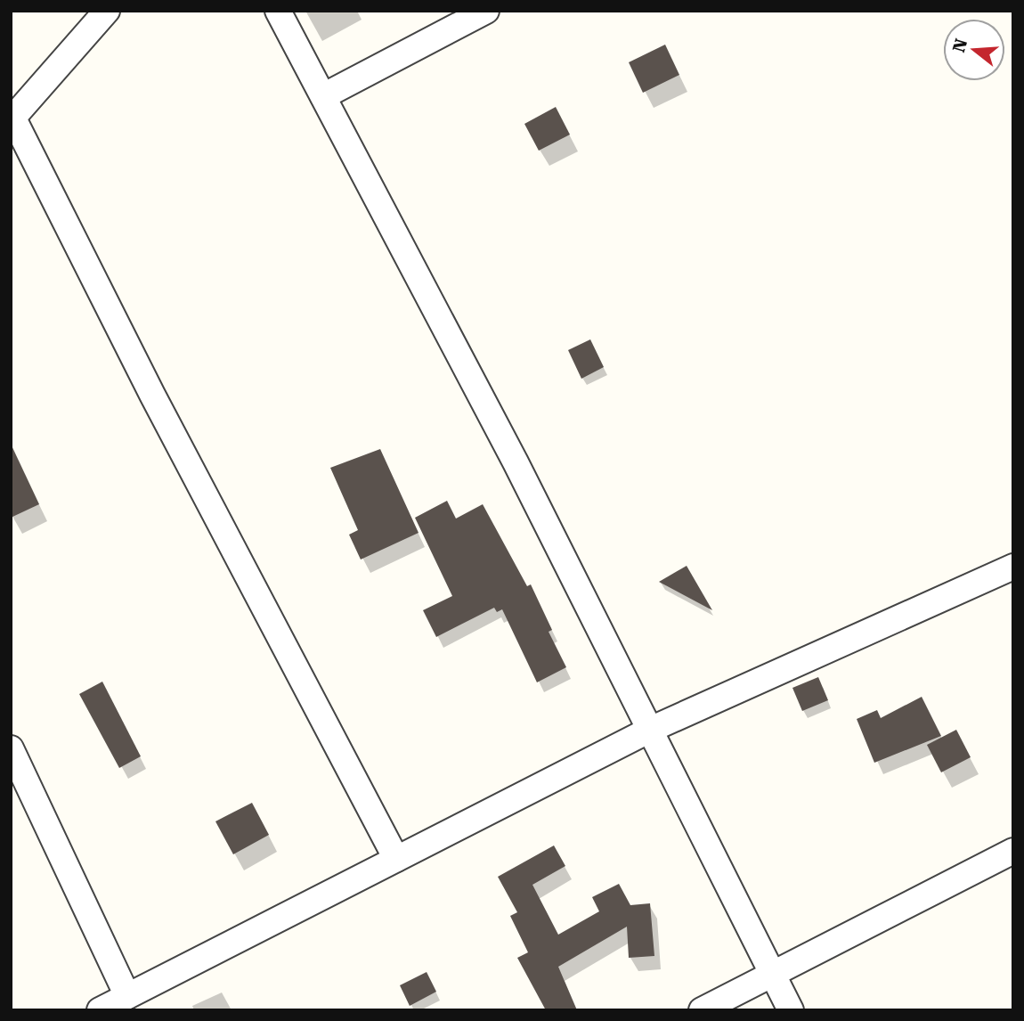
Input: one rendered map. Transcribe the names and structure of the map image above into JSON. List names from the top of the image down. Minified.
{"north":"left"}
